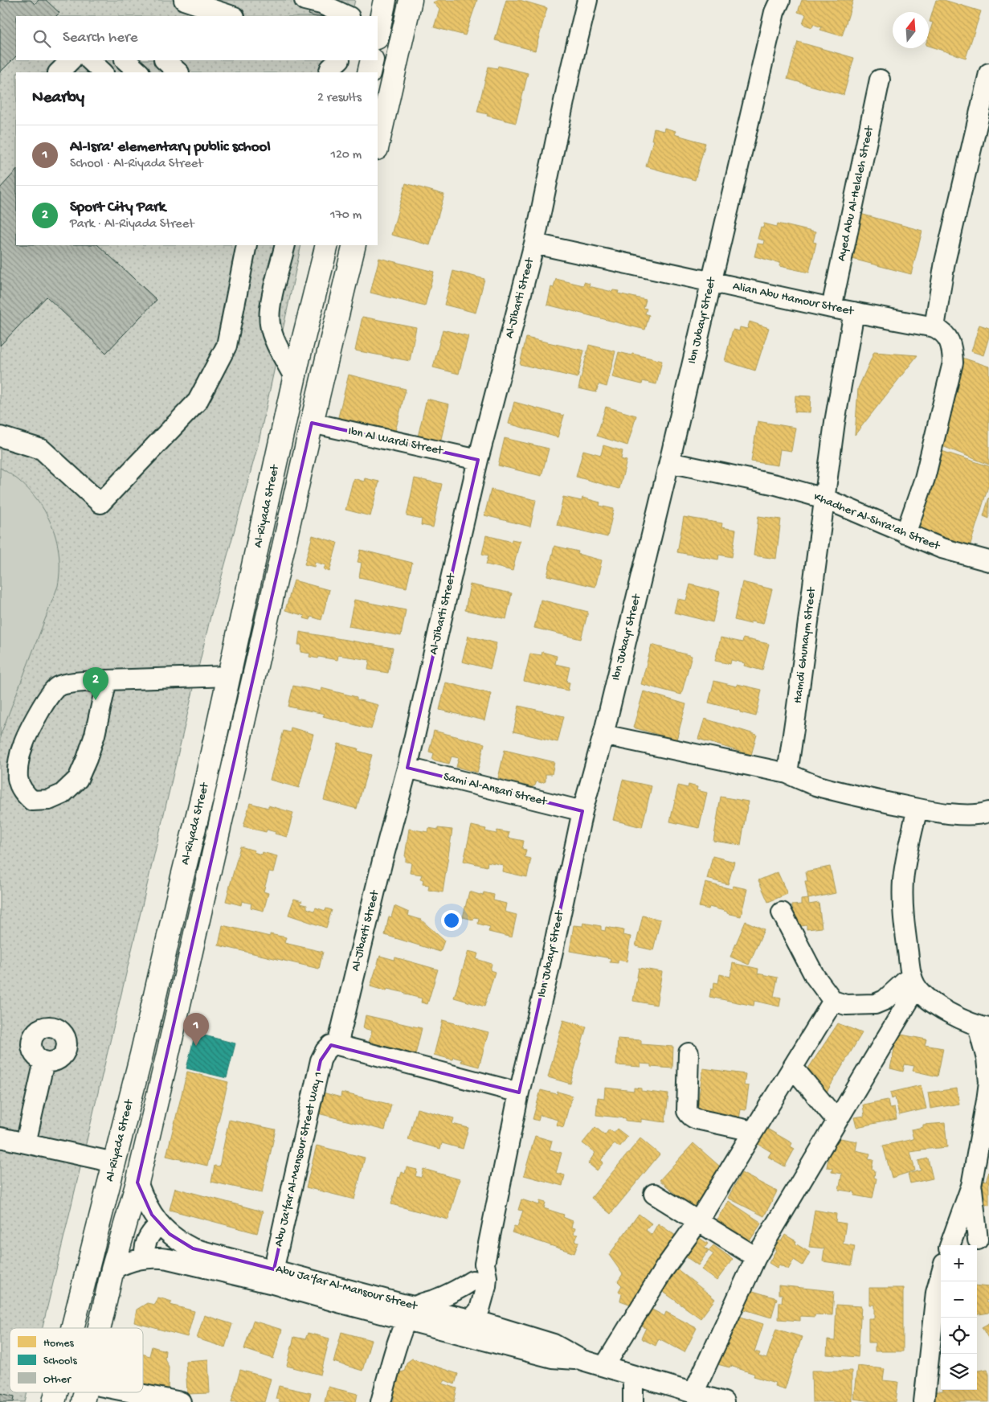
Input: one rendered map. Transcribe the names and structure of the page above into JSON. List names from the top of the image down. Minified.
{"streets":{"main road":["Al-Riyada Street"],"street":["Ayed Abu Al-Helaleh Street","Al-Jibarti Street","Alian Abu Hamour Street","Ibn Jubayr Street","Ibn Al Wardi Street","Khadher Al-Shra'ah Street","Hamdi Ghunaym Street","Sami Al-Ansari Street","Abu Ja'far Al-Mansour Street Way 1","Abu Ja'far Al-Mansour Street"]},"crossings":[["Ayed Abu Al-Helaleh Street","Alian Abu Hamour Street"],["Al-Jibarti Street","Alian Abu Hamour Street"],["Al-Jibarti Street","Ibn Al Wardi Street"],["Al-Jibarti Street","Sami Al-Ansari Street"],["Al-Jibarti Street","Abu Ja'far Al-Mansour Street Way 1"],["Alian Abu Hamour Street","Ibn Jubayr Street"],["Alian Abu Hamour Street","Hamdi Ghunaym Street"],["Ibn Jubayr Street","Khadher Al-Shra'ah Street"],["Ibn Jubayr Street","Sami Al-Ansari Street"],["Ibn Jubayr Street","Abu Ja'far Al-Mansour Street"],["Ibn Al Wardi Street","Al-Riyada Street"],["Al-Riyada Street","Abu Ja'far Al-Mansour Street"],["Khadher Al-Shra'ah Street","Hamdi Ghunaym Street"],["Abu Ja'far Al-Mansour Street Way 1","Abu Ja'far Al-Mansour Street"]],"legend":["Homes","Schools","Other"],"north":"top","page":{"search":"Search here","heading":["Nearby","2 results"],"list":[{"mark":"1","name":"Al-Isra' elementary public school","note":"School · Al-Riyada Street","value":"120 m"},{"mark":"2","name":"Sport City Park","note":"Park · Al-Riyada Street","value":"170 m"}],"pins":["2","1"],"map_buttons":["+","−"]}}
